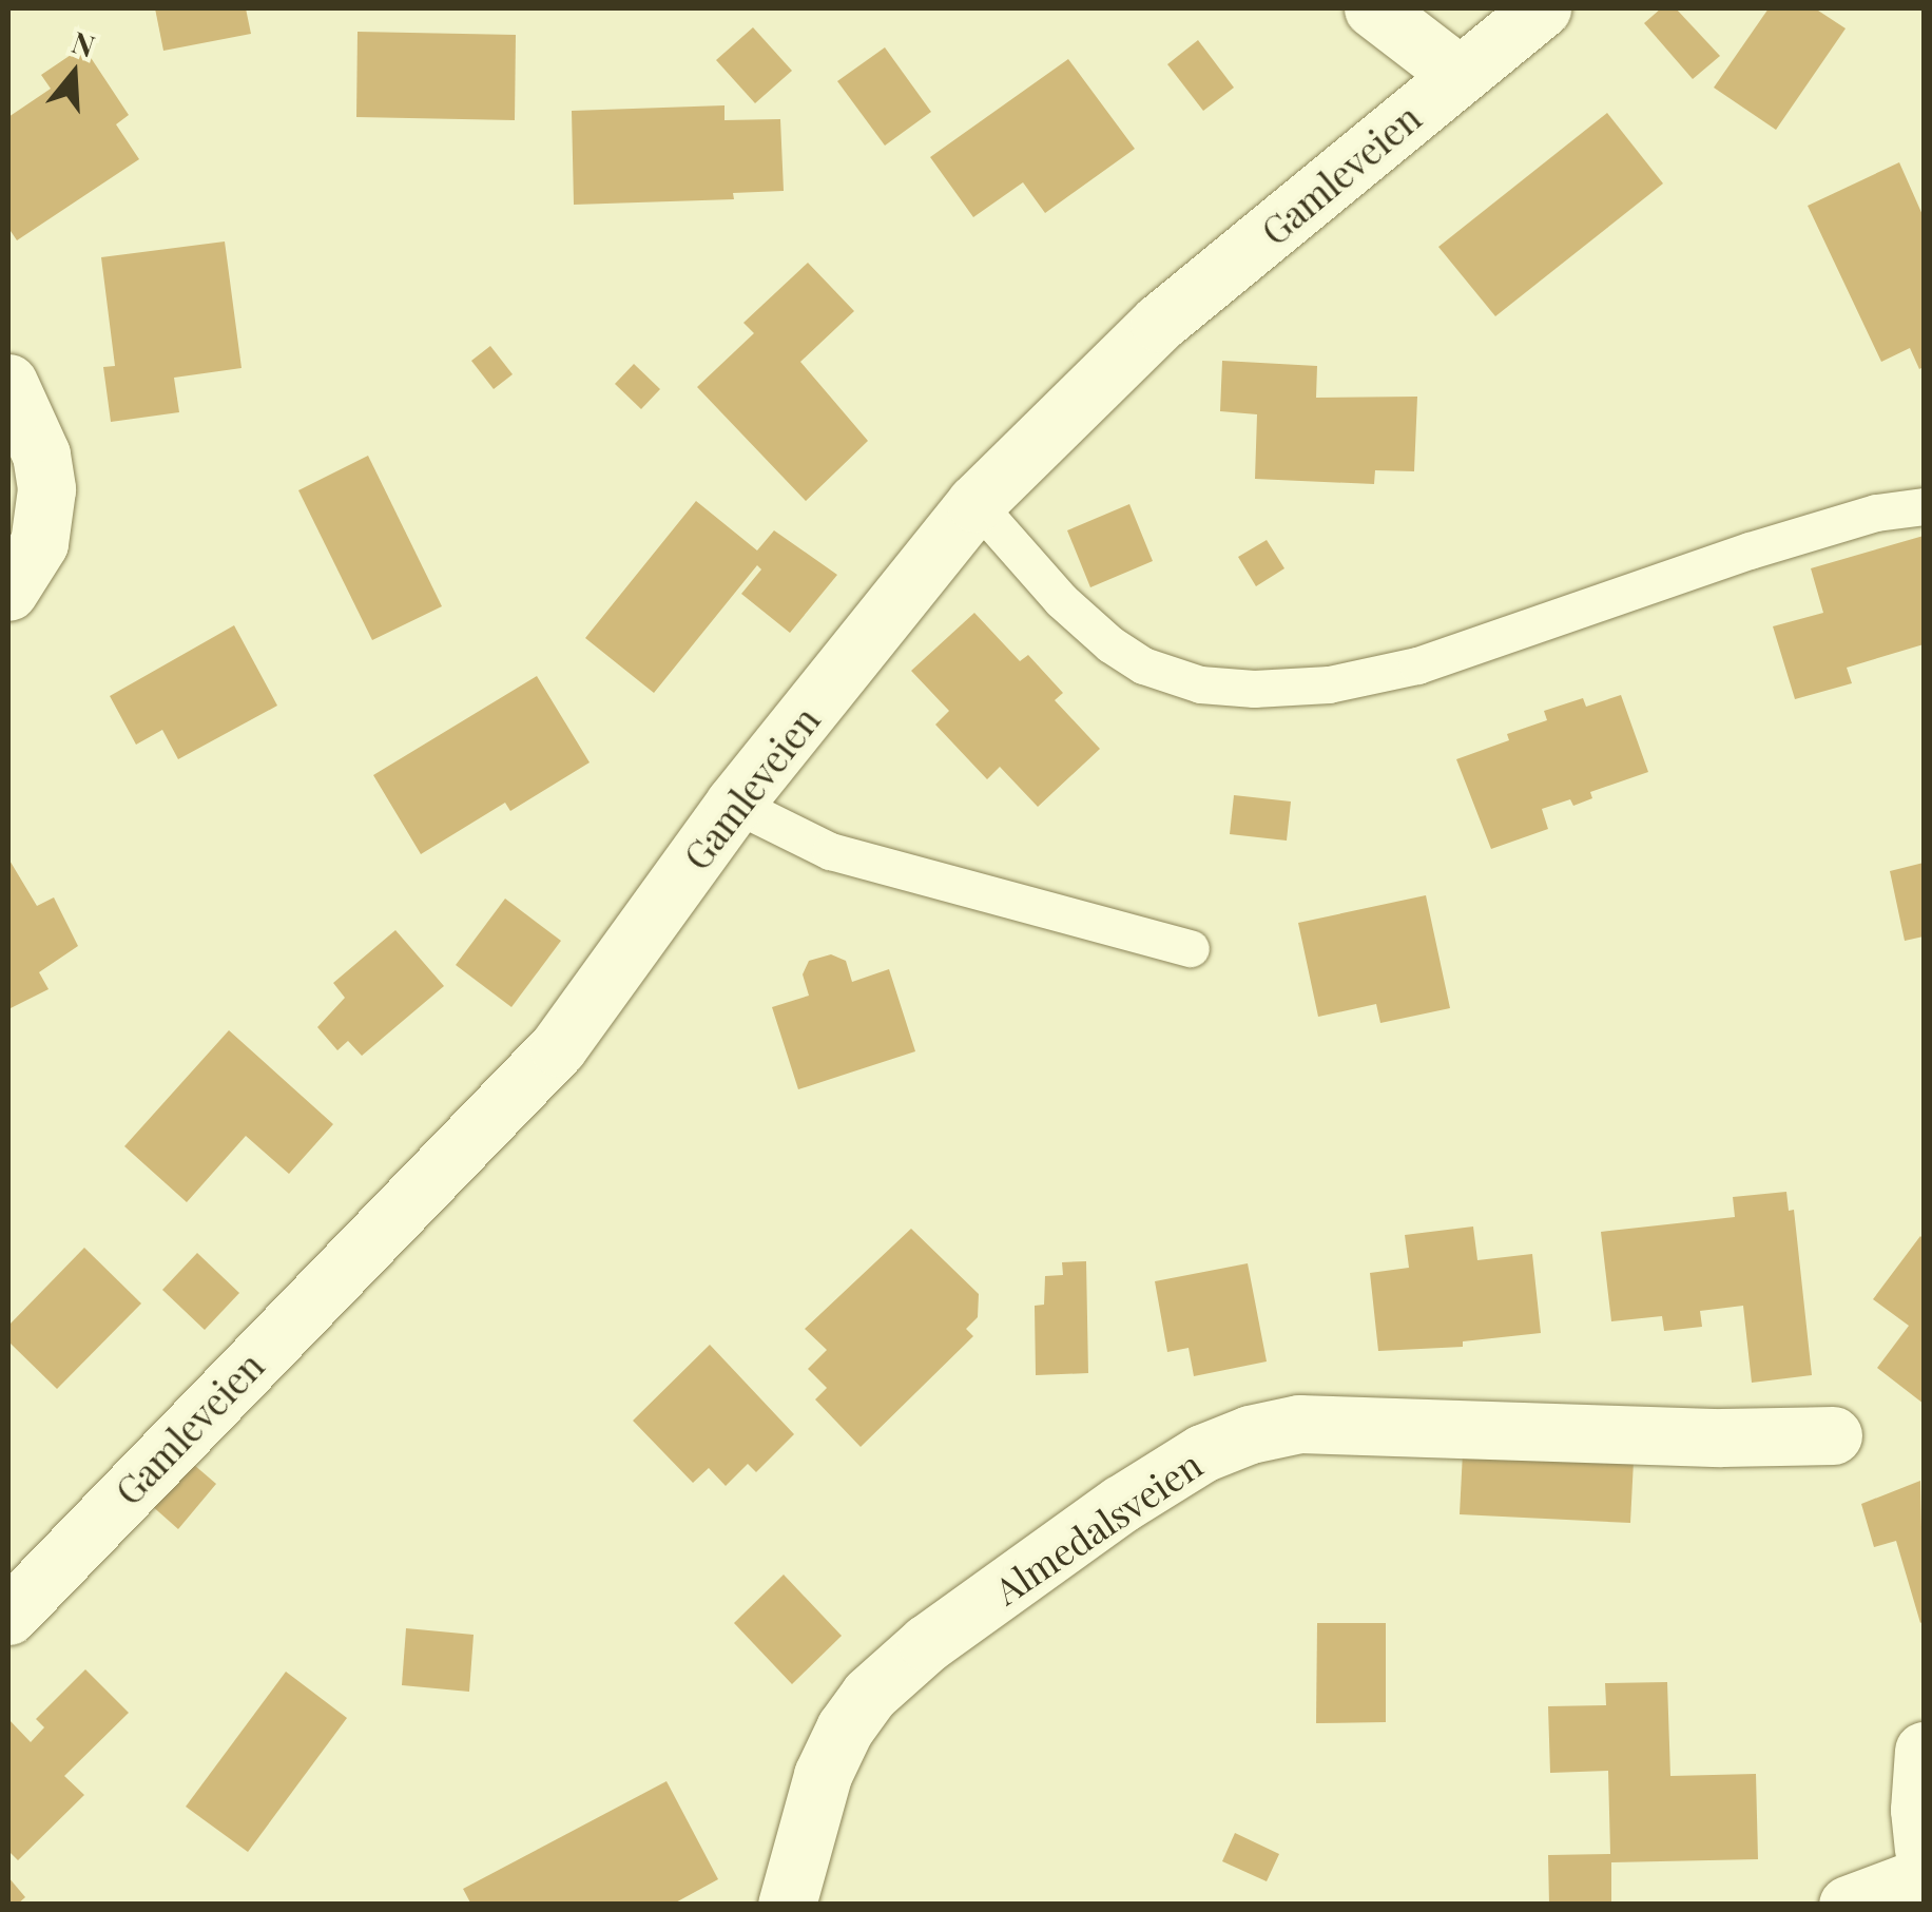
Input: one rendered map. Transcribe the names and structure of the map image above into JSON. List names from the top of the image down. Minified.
{"streets":{"street":["Gamleveien","Almedalsveien"]},"north":"top"}
